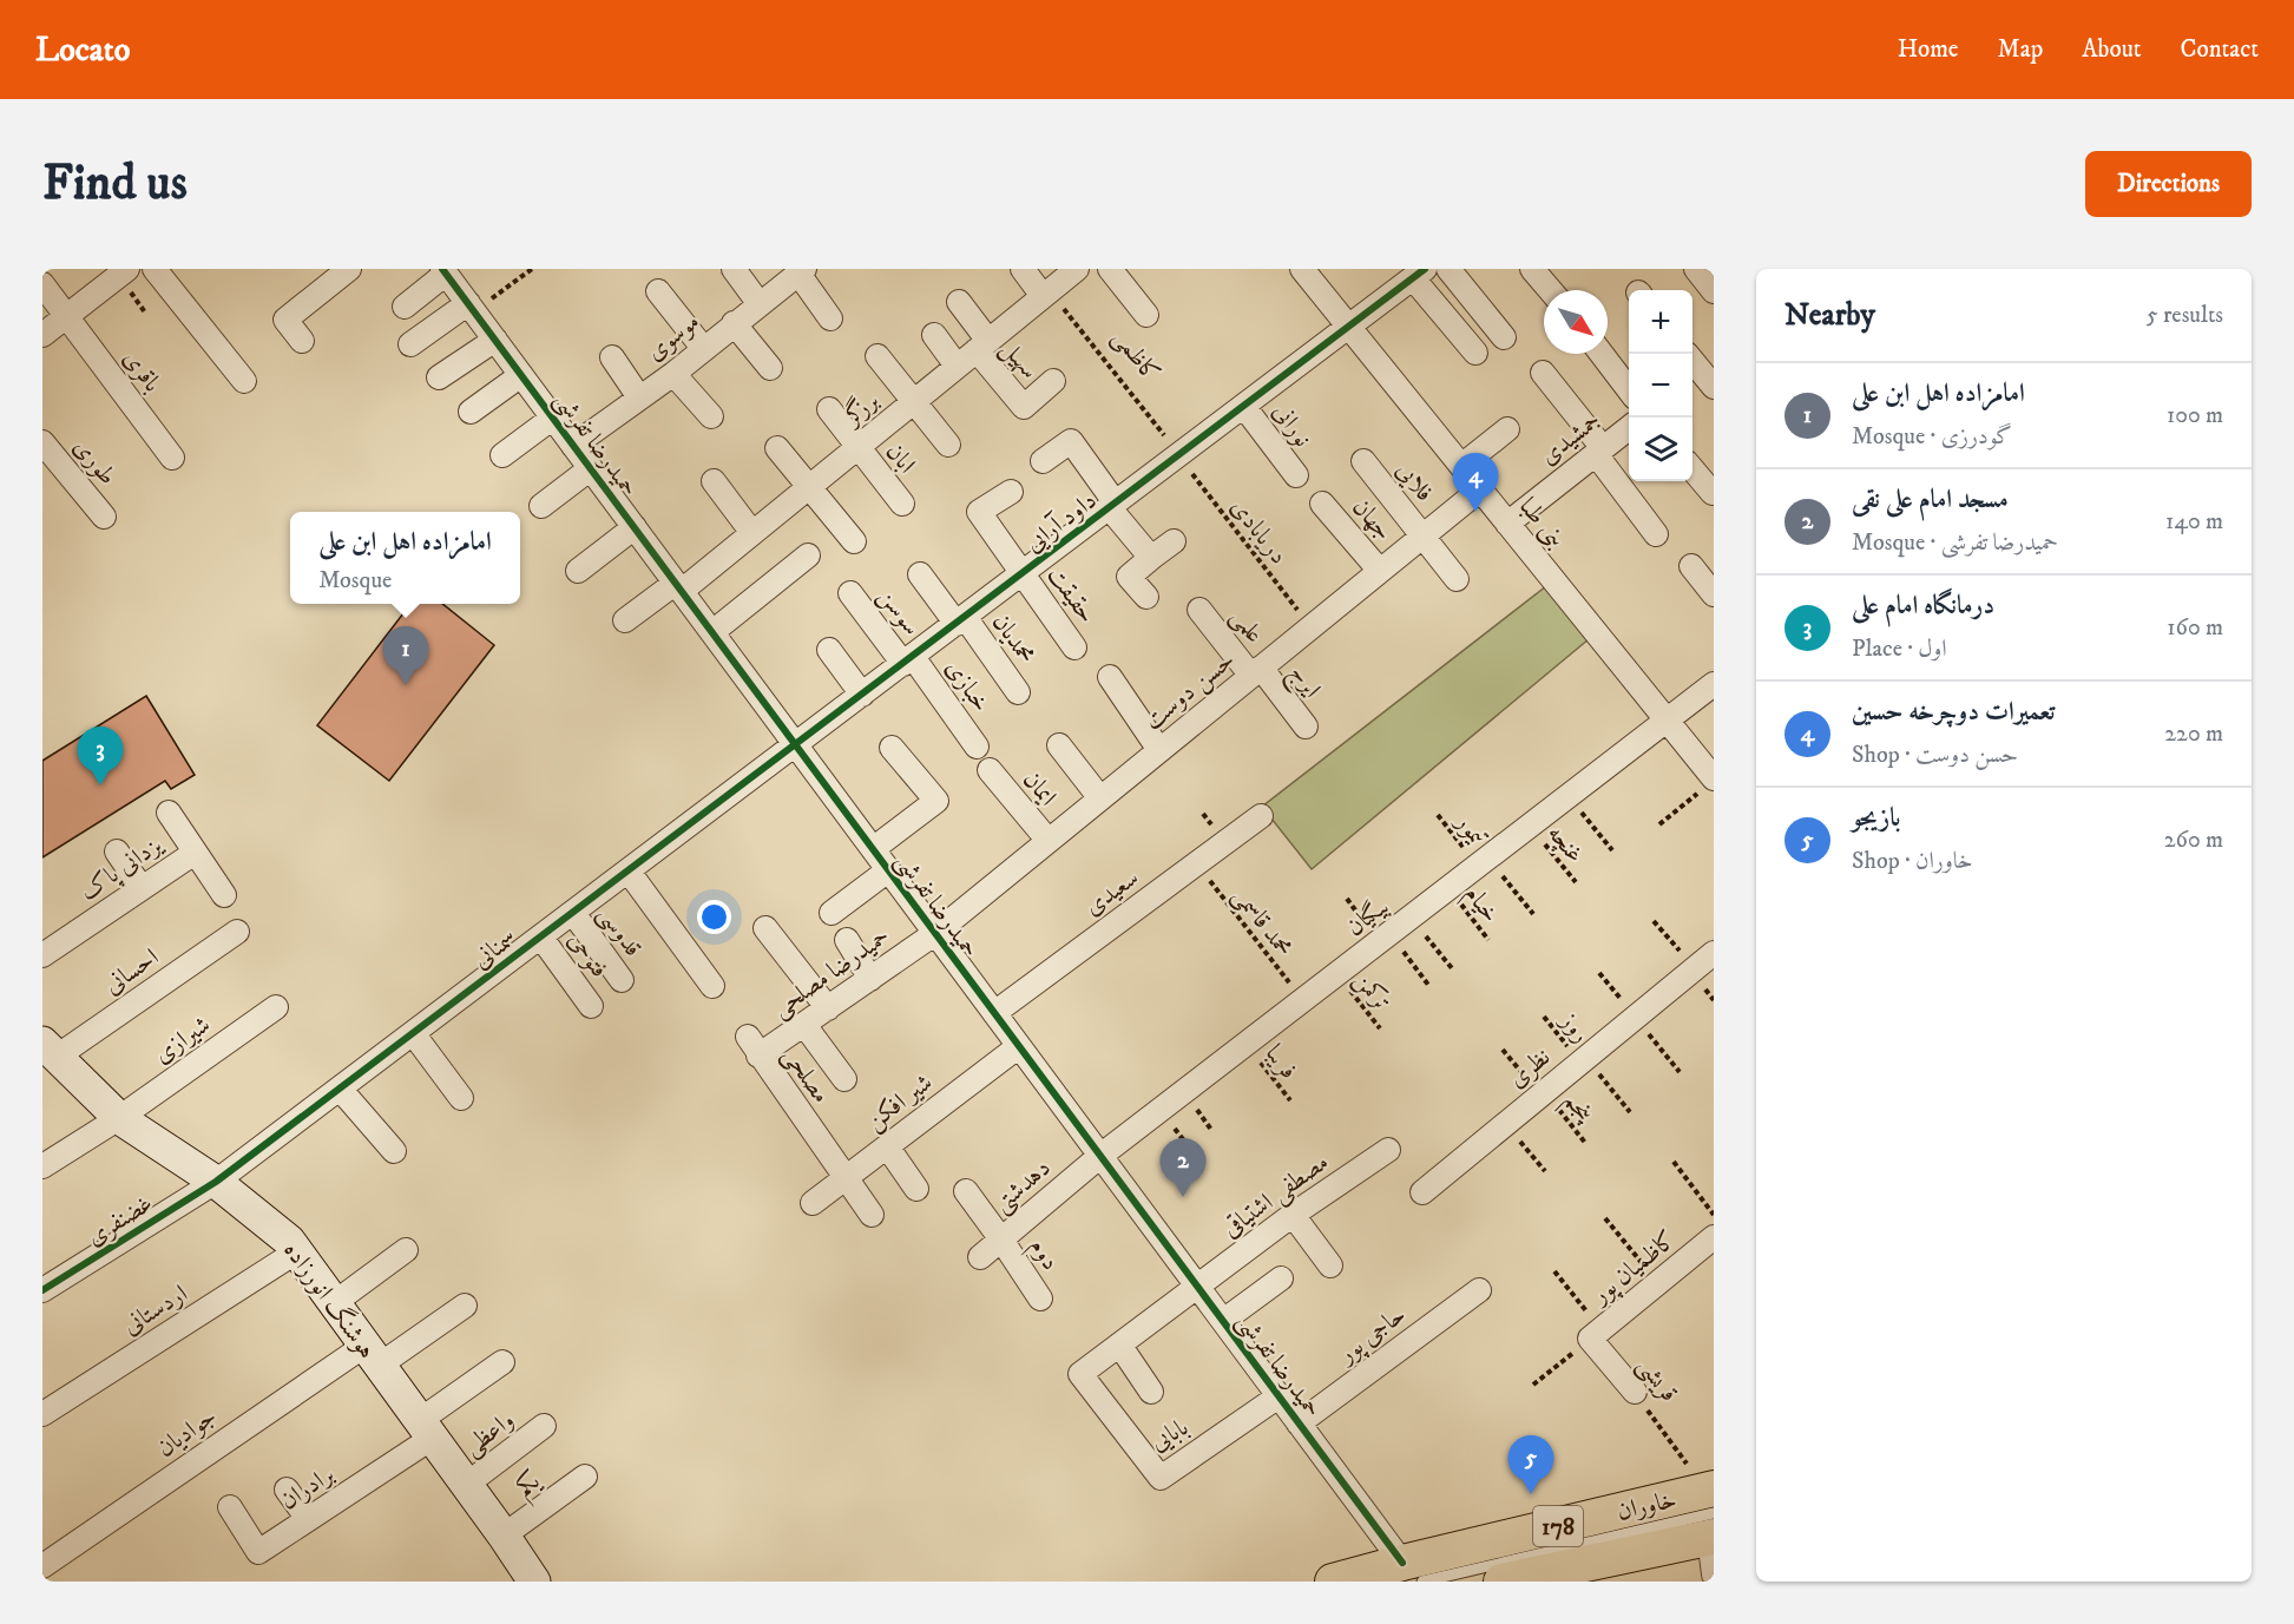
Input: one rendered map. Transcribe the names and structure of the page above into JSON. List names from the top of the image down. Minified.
{"streets":{"main road":["هوشنگ انورزاده","خاوران","178"],"street":["موسوی","سهیل","باقری","برزگر","نورانی","جمشیدی","حمیدرضا تفرشی","ابان","طوری","فلایی","جهان","داود آرایی","بنی طبا","حقیقت","سوسن","علمی","محمدیان","ایرج","خبازی","حسن دوست","ایمان","یزدانی پاک","سعیدی","بیگیان","قدوسی","سمنانی","فتوحی","احسانی","حمیدرضا مصلحی","شیرازی","نظری","مصلحی","شیر افکن","دهدشتی","مصطفی اشتیاقی","غضنفری","دوم","کاظمیان پور","اردستانی","حاجی پور","قریشی","جوادیان","واعظی","بابایی","یکم","برادران"],"path":["کاظمی","دریابادی","تیمور","غنچه","خیام","محمد قاسمی","ترکمن","روز","فریبا","پنجم"]},"crossings":[["موسوی","حمیدرضا تفرشی"],["کاظمی","برزگر"],["کاظمی","داود آرایی"],["کاظمی","دریابادی"],["سهیل","برزگر"],["برزگر","حمیدرضا تفرشی"],["برزگر","ابان"],["نورانی","داود آرایی"],["جمشیدی","بنی طبا"],["حمیدرضا تفرشی","داود آرایی"],["حمیدرضا تفرشی","حسن دوست"],["حمیدرضا تفرشی","سعیدی"],["حمیدرضا تفرشی","بیگیان"],["حمیدرضا تفرشی","سمنانی"],["حمیدرضا تفرشی","حمیدرضا مصلحی"],["حمیدرضا تفرشی","شیر افکن"],["حمیدرضا تفرشی","دهدشتی"],["حمیدرضا تفرشی","مصطفی اشتیاقی"],["حمیدرضا تفرشی","حاجی پور"],["حمیدرضا تفرشی","بابایی"],["حمیدرضا تفرشی","خاوران"],["فلایی","حسن دوست"],["جهان","حسن دوست"],["داود آرایی","بنی طبا"],["داود آرایی","دریابادی"],["داود آرایی","حقیقت"],["داود آرایی","سوسن"],["داود آرایی","محمدیان"],["داود آرایی","خبازی"],["داود آرایی","سمنانی"],["بنی طبا","حسن دوست"],["بنی طبا","بیگیان"],["دریابادی","حسن دوست"],["سوسن","خبازی"],["علمی","ایرج"],["علمی","حسن دوست"],["ایرج","حسن دوست"],["حسن دوست","ایمان"],["حسن دوست","حمیدرضا مصلحی"],["تیمور","بیگیان"],["غنچه","بیگیان"],["سعیدی","محمد قاسمی"],["خیام","بیگیان"],["بیگیان","محمد قاسمی"],["بیگیان","ترکمن"],["بیگیان","فریبا"],["بیگیان","دهدشتی"],["قدوسی","سمنانی"],["سمنانی","فتوحی"],["سمنانی","غضنفری"],["سمنانی","هوشنگ انورزاده"],["احسانی","هوشنگ انورزاده"],["حمیدرضا مصلحی","مصلحی"],["روز","نظری"],["شیرازی","هوشنگ انورزاده"],["نظری","پنجم"],["مصلحی","شیر افکن"],["دهدشتی","دوم"],["مصطفی اشتیاقی","بابایی"],["غضنفری","هوشنگ انورزاده"],["کاظمیان پور","قریشی"],["هوشنگ انورزاده","اردستانی"],["هوشنگ انورزاده","جوادیان"],["هوشنگ انورزاده","واعظی"],["هوشنگ انورزاده","یکم"],["هوشنگ انورزاده","برادران"],["قریشی","خاوران"]],"north":"bottom right","page":{"header":"Locato","nav":["Home","Map","About","Contact"],"buttons":"Directions","title":"Find us","heading":["Nearby","5 results"],"map_buttons":["+","−"],"list":[{"mark":"1","name":"امامزاده اهل ابن علی","note":"Mosque · گودرزی","value":"100 m"},{"mark":"2","name":"مسجد امام علی نقی","note":"Mosque · حمیدرضا تفرشی","value":"140 m"},{"mark":"3","name":"درمانگاه امام علی","note":"Place · اول","value":"160 m"},{"mark":"4","name":"تعمیرات دوچرخه حسین","note":"Shop · حسن دوست","value":"220 m"},{"mark":"5","name":"بازیجو","note":"Shop · خاوران","value":"260 m"}],"pins":["4","1","3","2","5"],"popup":["امامزاده اهل ابن علی","Mosque"]}}
